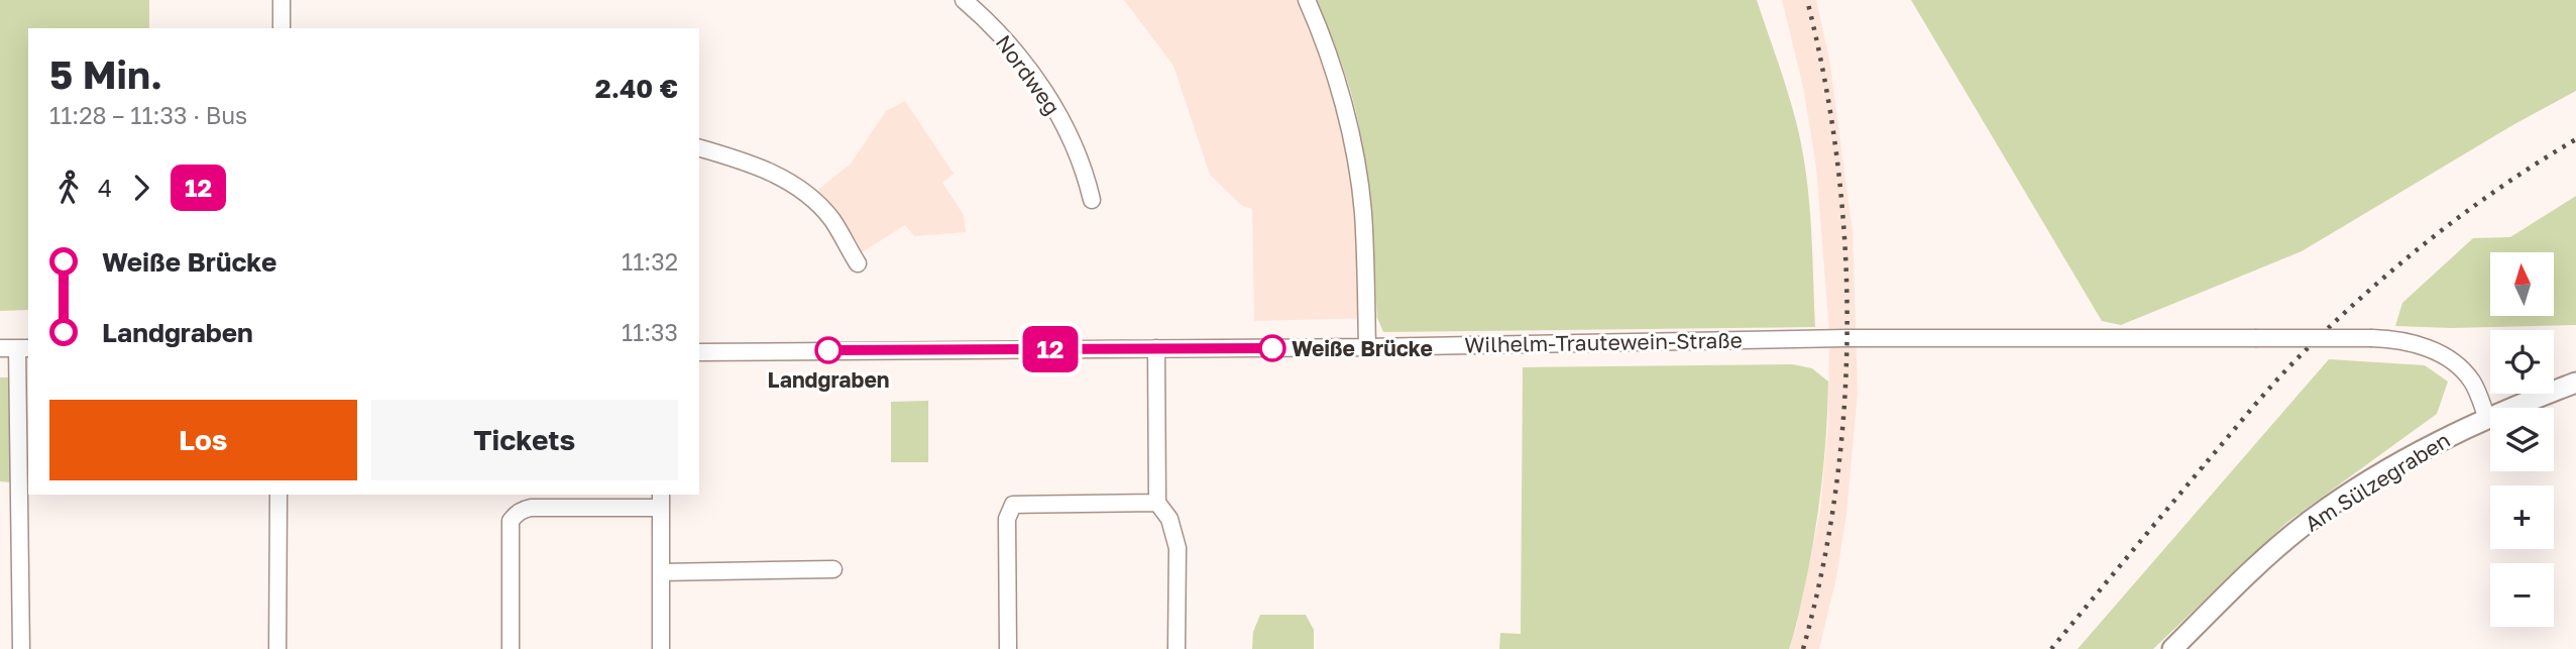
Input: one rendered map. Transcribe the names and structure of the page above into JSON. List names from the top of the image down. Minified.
{"streets":{"street":["Nordweg","Wilhelm-Trautewein-Straße","Am Sülzegraben"]},"crossings":[["Wilhelm-Trautewein-Straße","Am Sülzegraben"]],"places":["Weiße Brücke","Landgraben"],"lines":["bus line 12"],"north":"top","page":{"on_map":"12","heading":["5 Min.","11:28 – 11:33 · Bus","2.40 €"],"legs":["4","12"],"list":[{"name":"Weiße Brücke","value":"11:32"},{"name":"Landgraben","value":"11:33"}],"map_buttons":["+","−"],"buttons":["Los","Tickets"]}}
